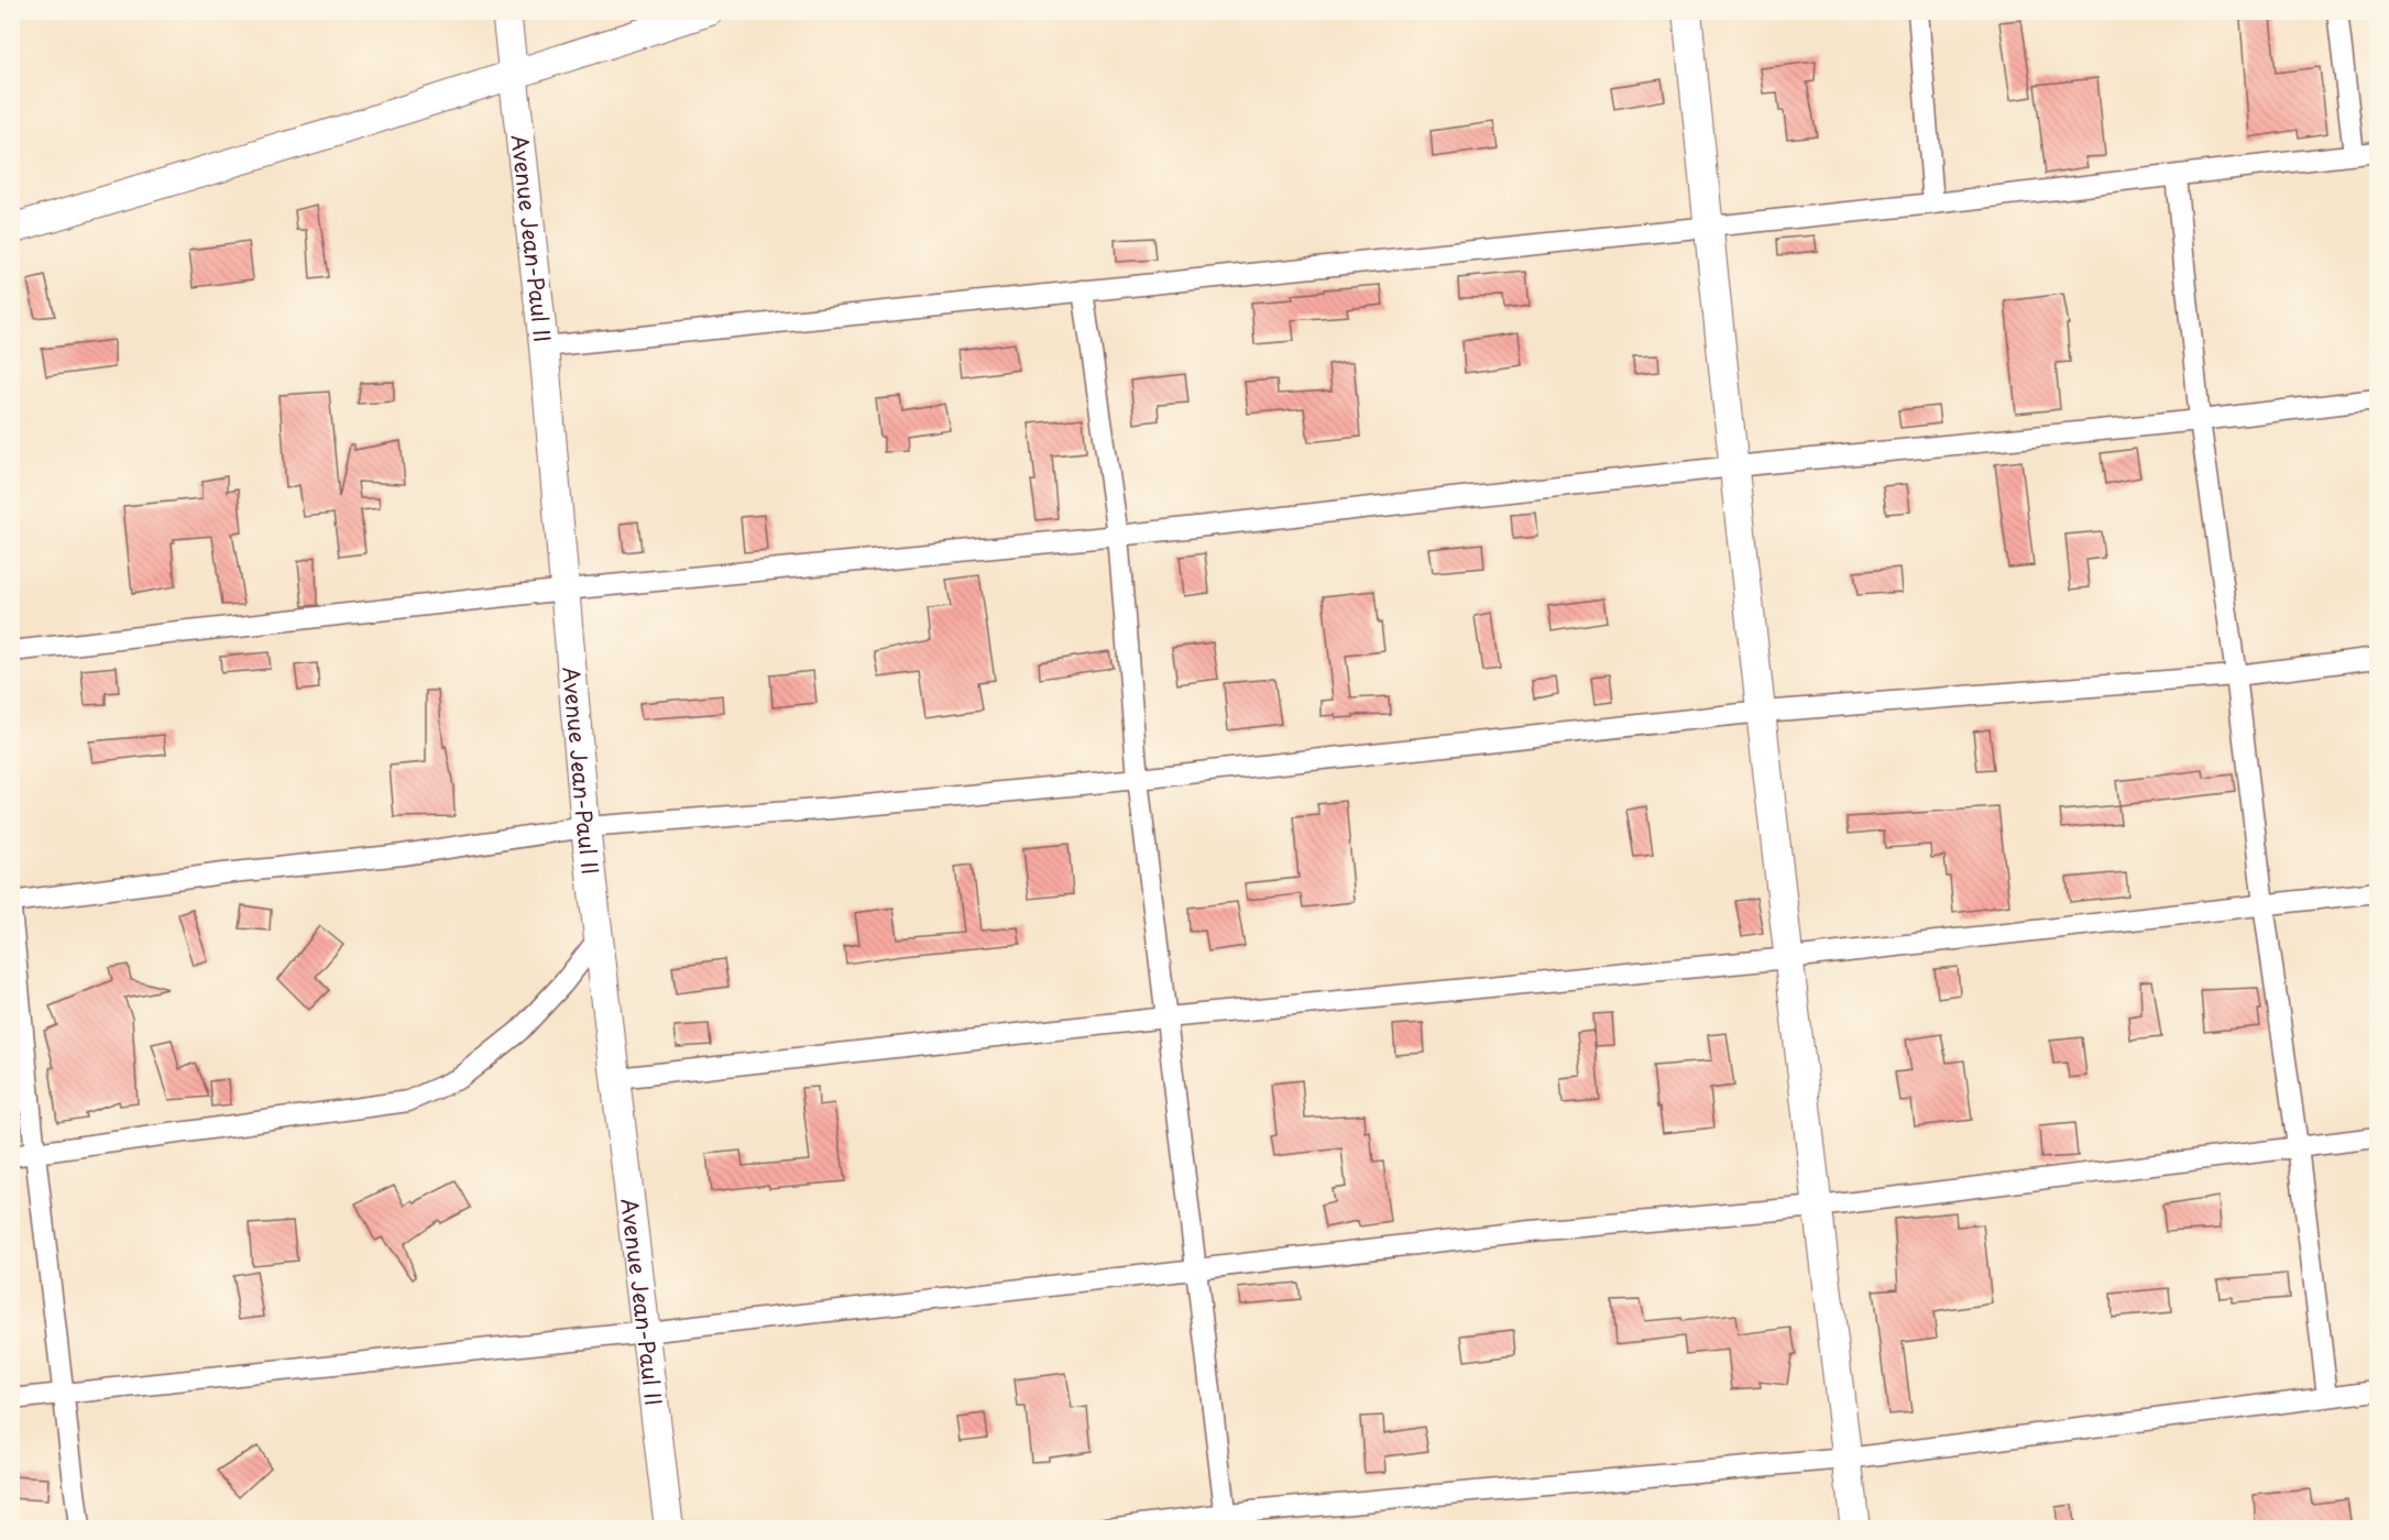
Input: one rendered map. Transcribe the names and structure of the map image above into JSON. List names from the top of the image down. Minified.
{"streets":{"street":["Avenue Jean-Paul II"]}}
